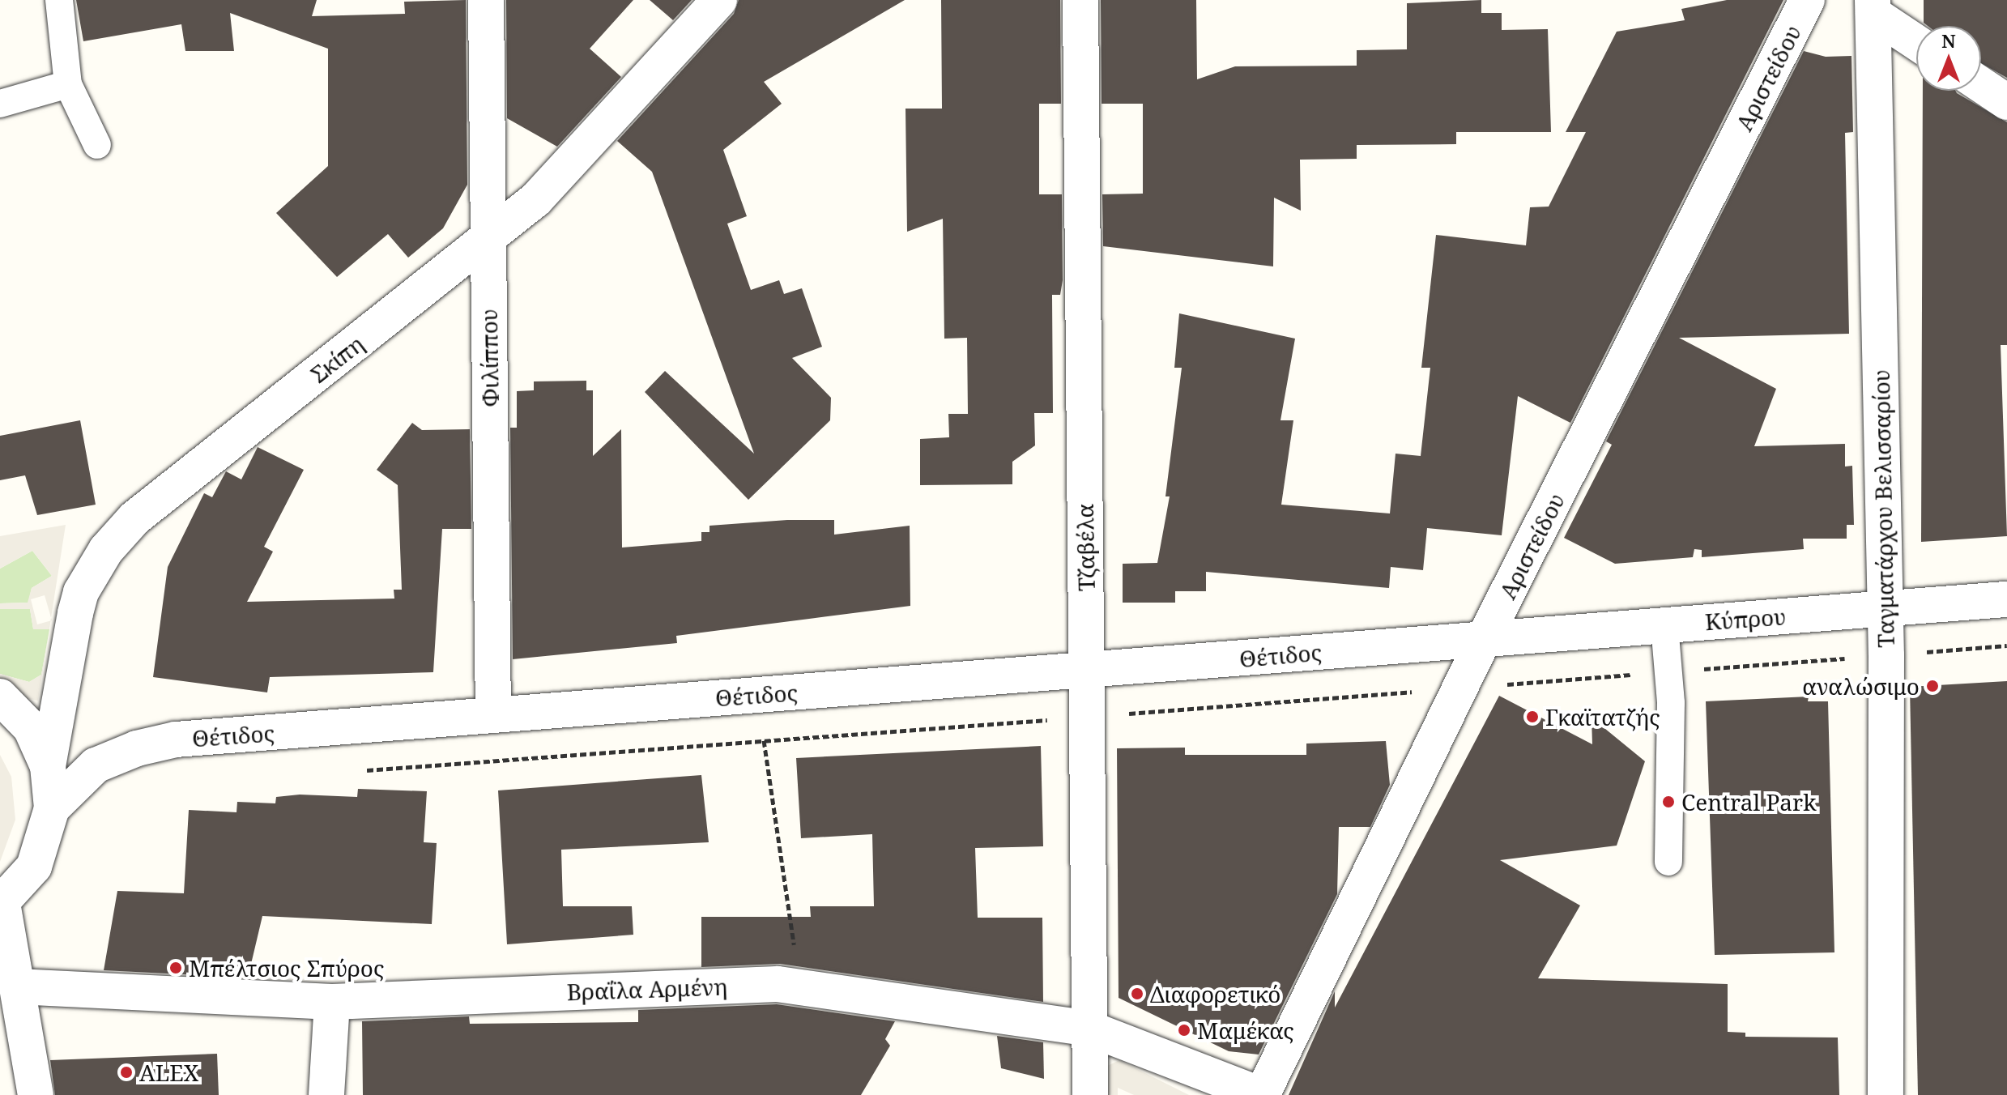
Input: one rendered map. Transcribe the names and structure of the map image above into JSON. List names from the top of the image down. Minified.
{"streets":{"street":["Αριστείδου","Φιλίππου","Σκίπη","Ταγματάρχου Βελισσαρίου","Τζαβέλα","Κύπρου","Θέτιδος","Βραΐλα Αρμένη"]},"crossings":[["Αριστείδου","Κύπρου"],["Αριστείδου","Θέτιδος"],["Αριστείδου","Βραΐλα Αρμένη"],["Φιλίππου","Σκίπη"],["Φιλίππου","Θέτιδος"],["Ταγματάρχου Βελισσαρίου","Κύπρου"],["Τζαβέλα","Θέτιδος"],["Τζαβέλα","Βραΐλα Αρμένη"],["Κύπρου","Θέτιδος"]],"places":["αναλώσιμο","Γκαϊτατζής","Central Park","Μπέλτσιος Σπύρος","Διαφορετικό","Μαμέκας","ALEX"],"north":"top"}
